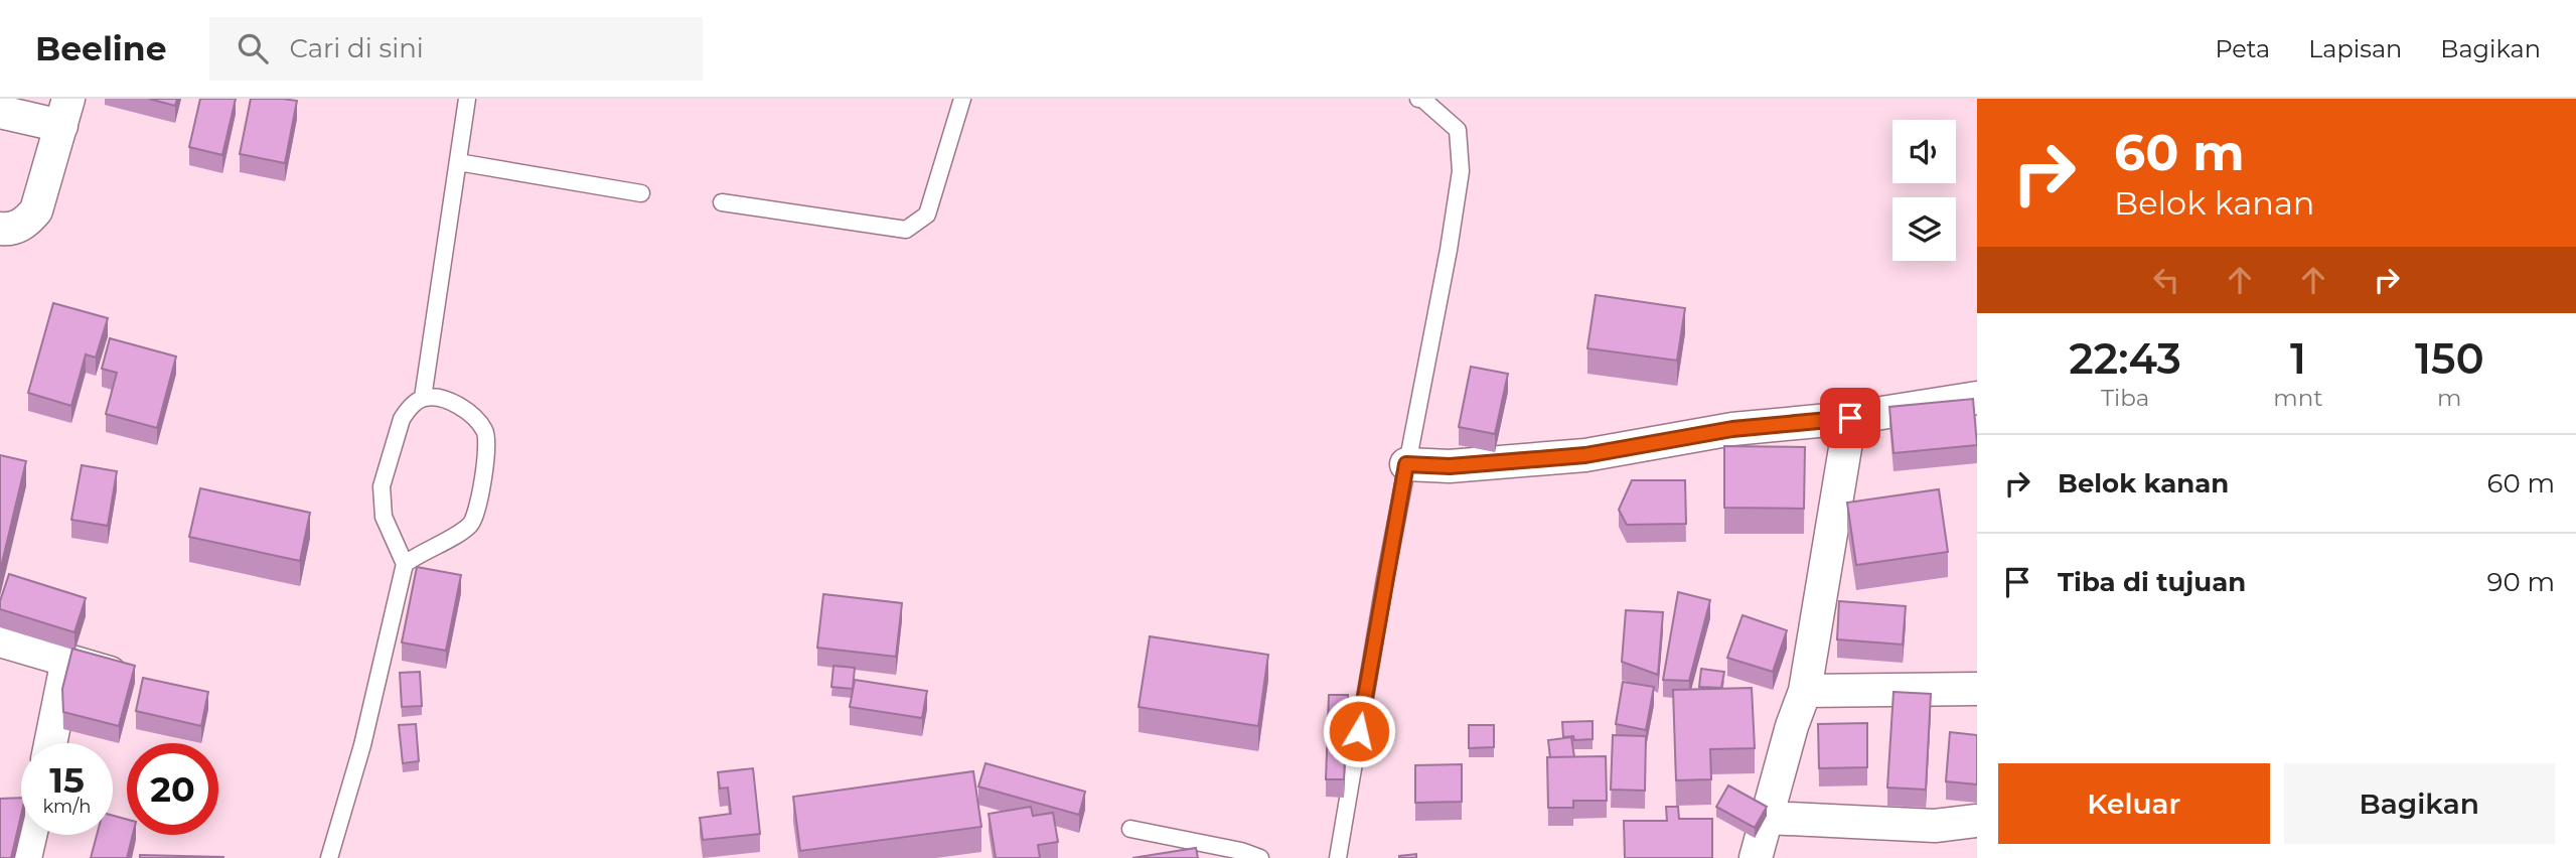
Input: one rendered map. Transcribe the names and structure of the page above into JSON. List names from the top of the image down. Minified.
{"page":{"header":"Beeline","search":"Cari di sini","nav":["Peta","Lapisan","Bagikan"],"turn":["60 m","Belok kanan"],"eta":["22:43","Tiba","1","mnt","150","m"],"list":[{"name":"Belok kanan","value":"60 m"},{"name":"Tiba di tujuan","value":"90 m"}],"speed":"15 km/h","limit":"20","buttons":["Keluar","Bagikan"]}}
